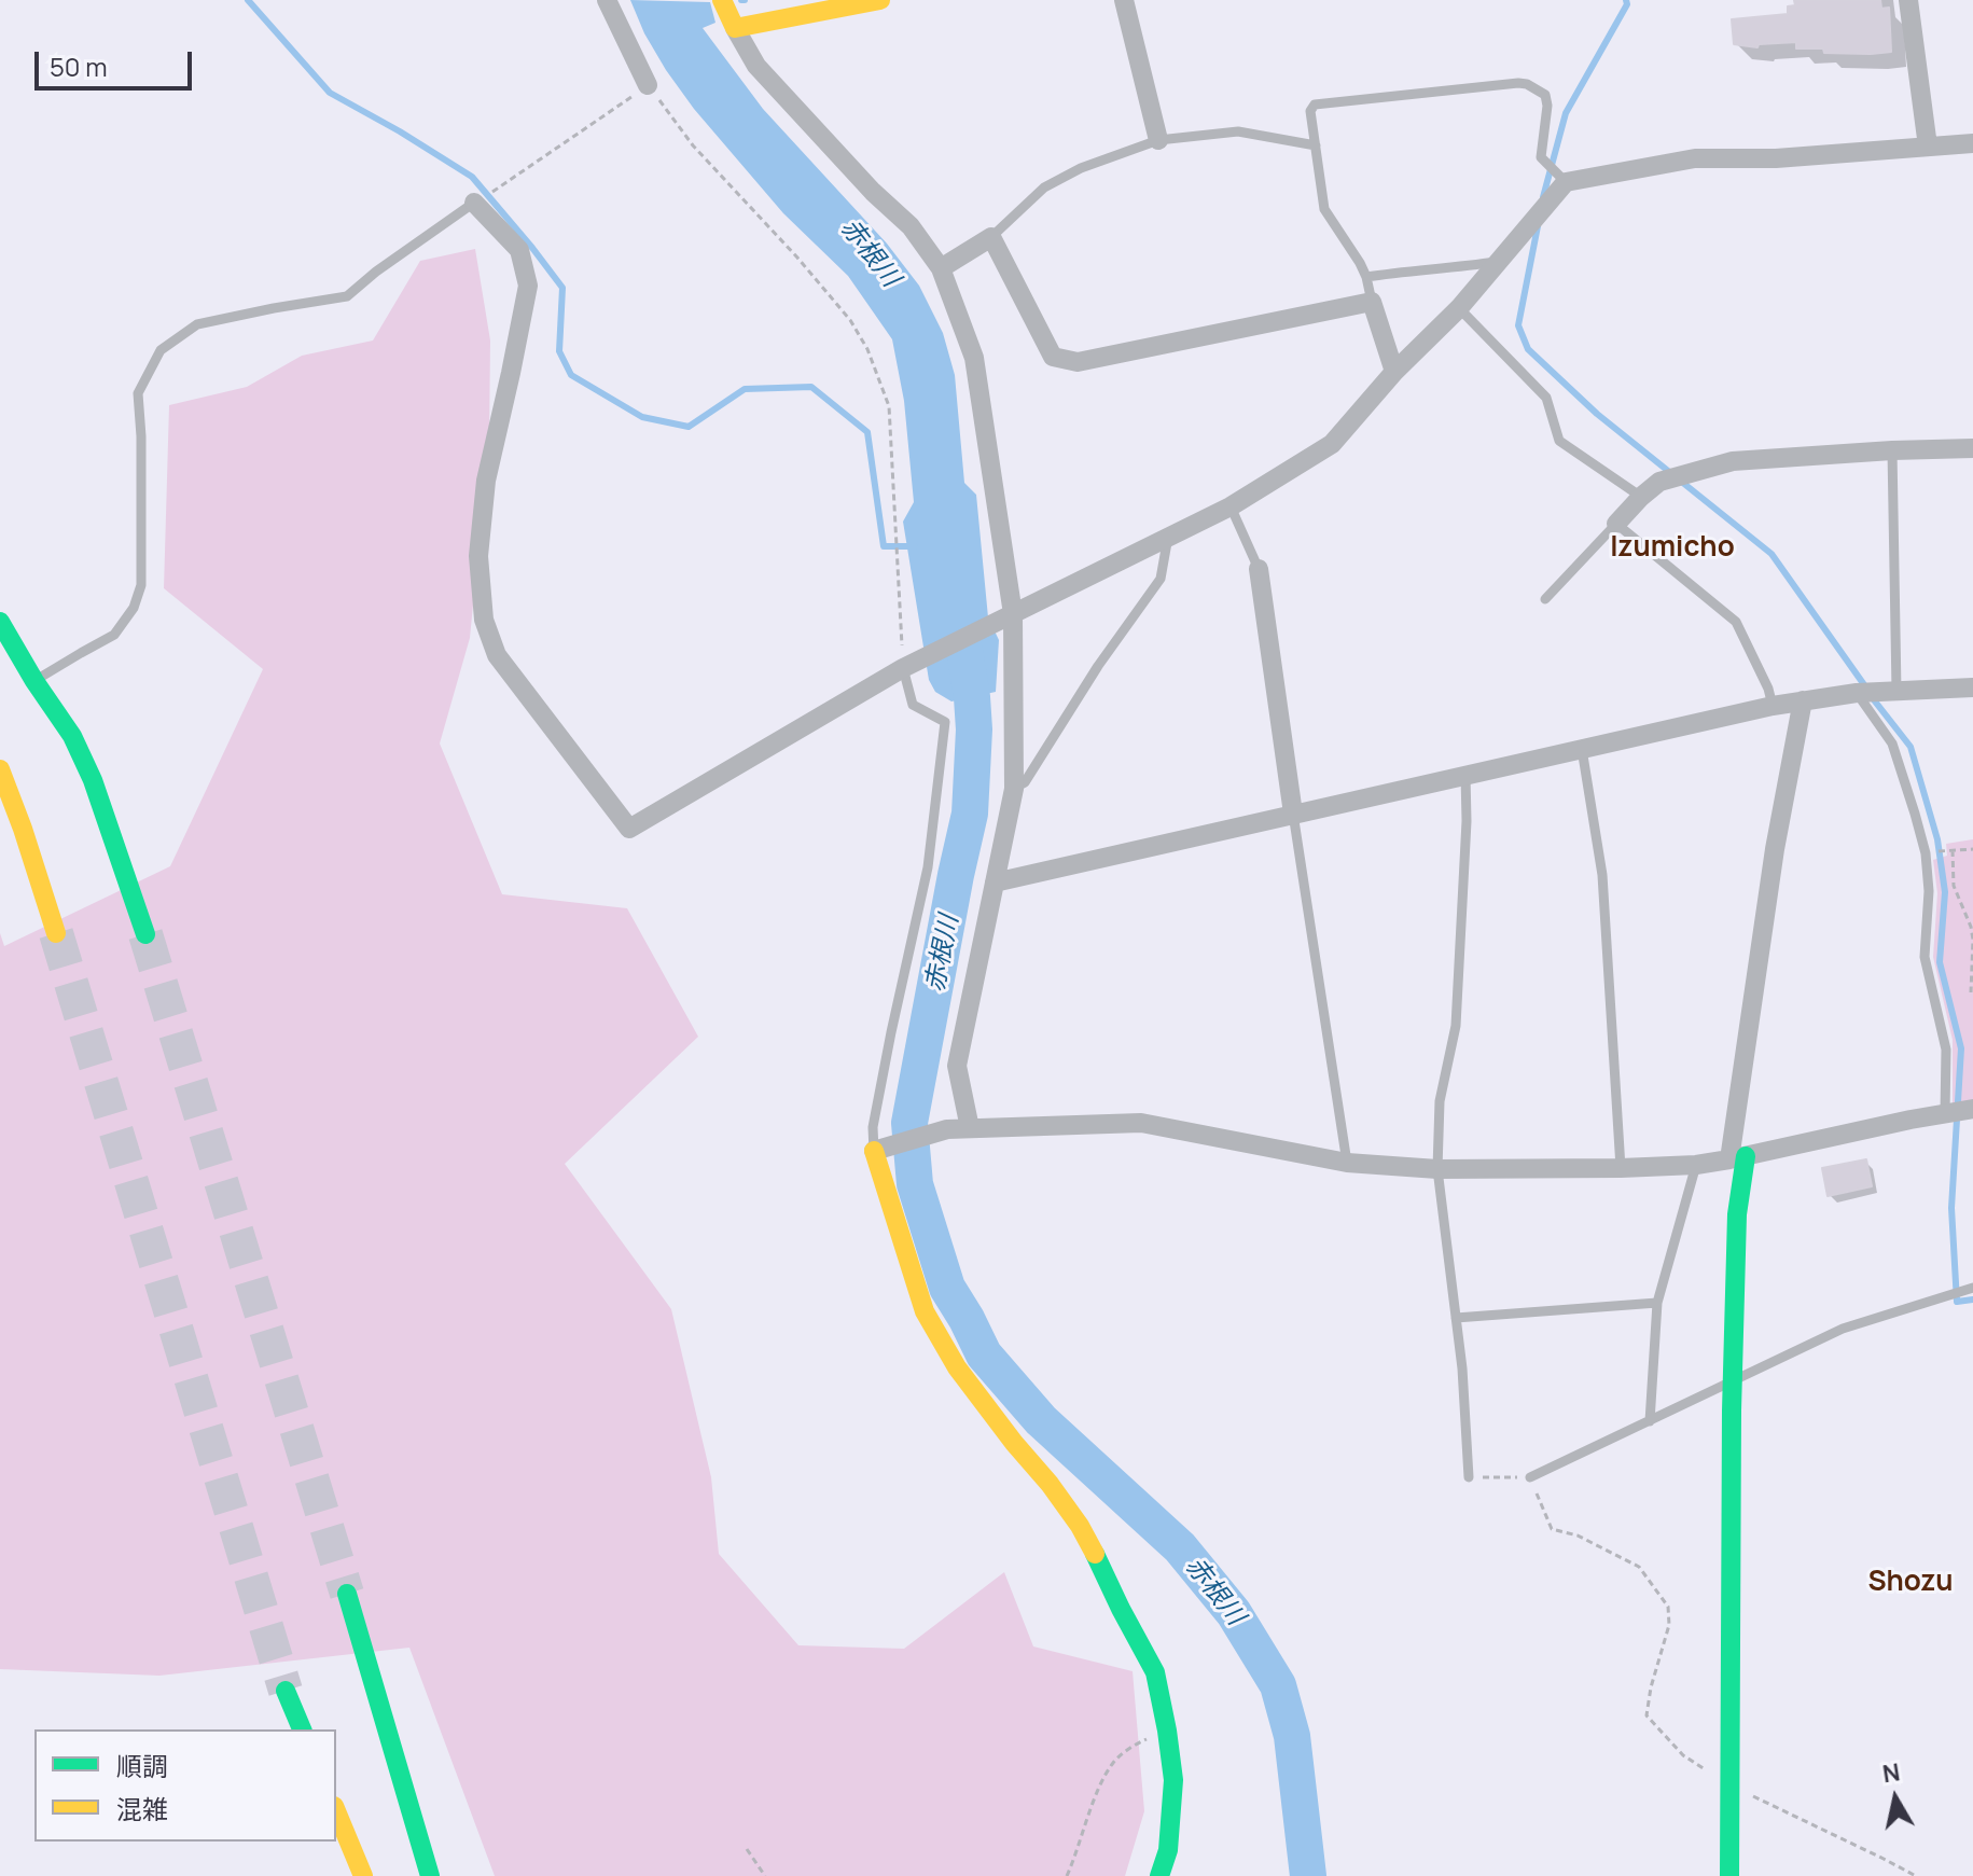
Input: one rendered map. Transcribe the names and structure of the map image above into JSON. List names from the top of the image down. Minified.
{"districts":["Izumicho","Shozu"],"water":["赤根川"],"legend":["順調","混雑"],"scale_bar":"50 m","north":"top"}
